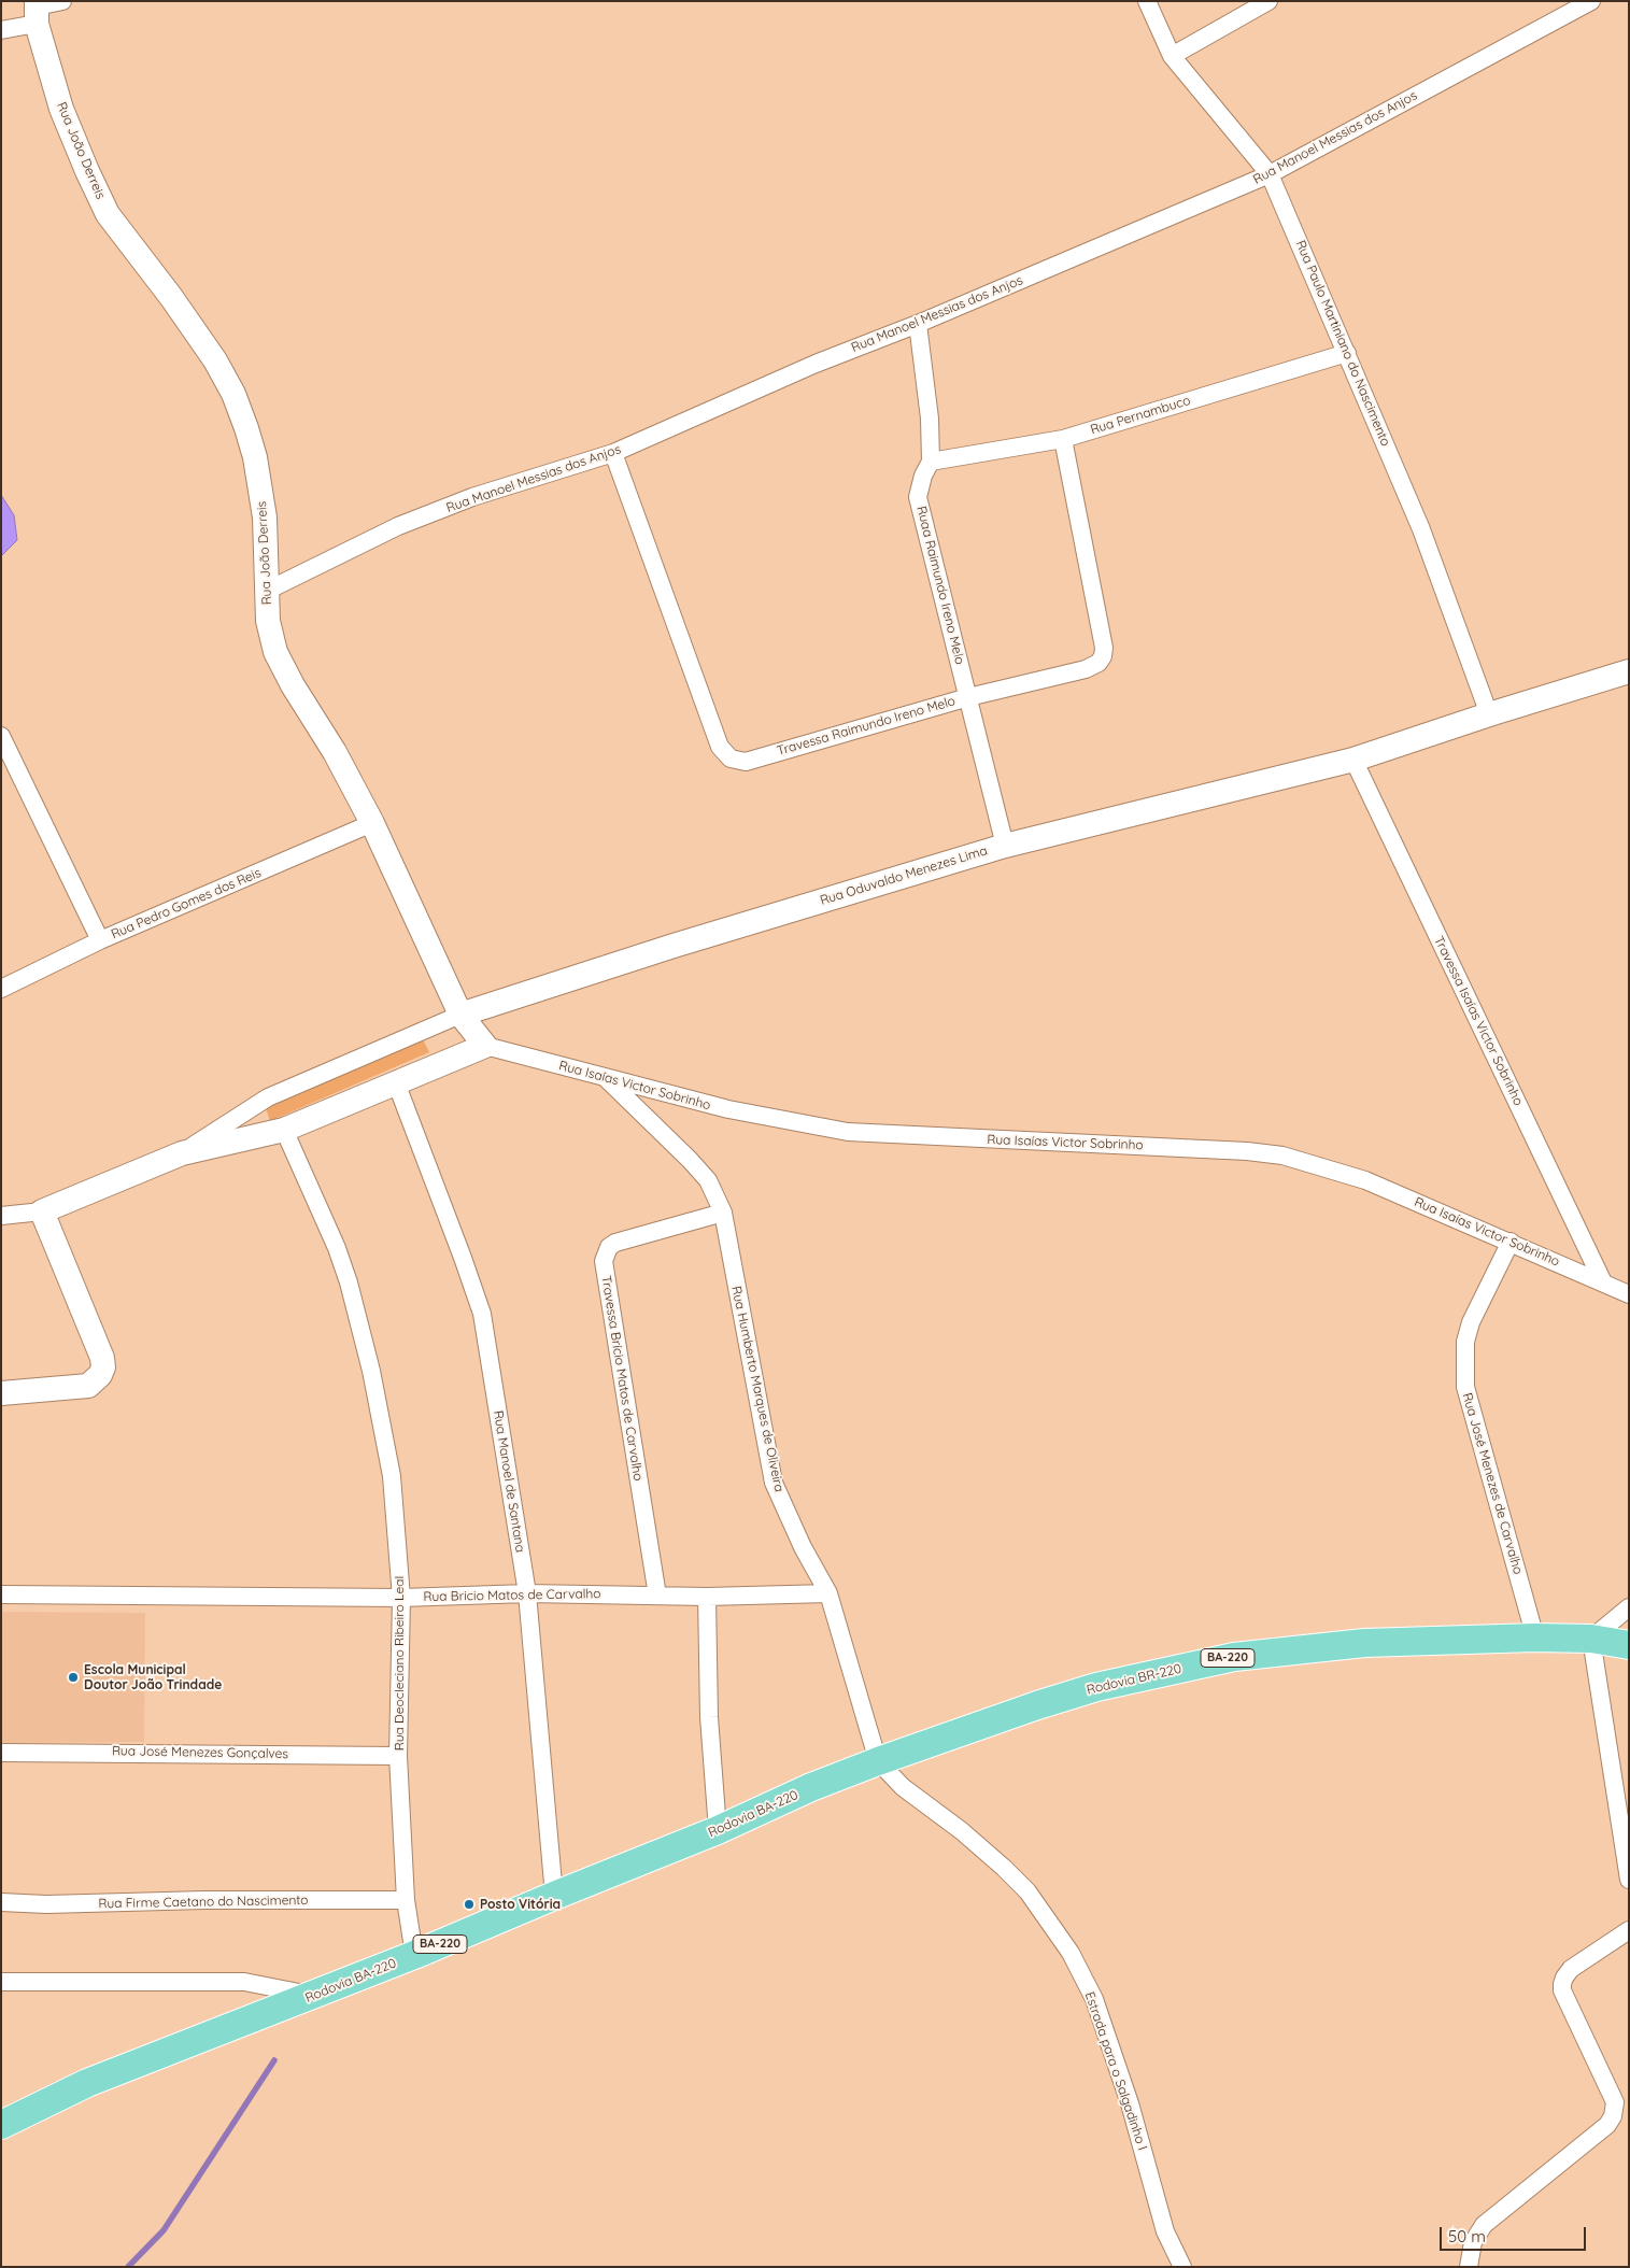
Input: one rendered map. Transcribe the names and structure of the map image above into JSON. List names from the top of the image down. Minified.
{"streets":{"main road":["BA-220","Rodovia BR-220","Rodovia BA-220"],"street":["Rua Manoel Messias dos Anjos","Rua João Derreis","Rua Paulo Martiniano do Nascimento","Rua Pernambuco","Ruaa Raimundo Ireno Melo","Travessa Raimundo Ireno Melo","Rua Oduvaldo Menezes Lima","Rua Pedro Gomes dos Reis","Travessa Isaías Victor Sobrinho","Rua Isaías Victor Sobrinho","Travessa Brício Matos de Carvalho","Rua Humberto Marques de Oliveira","Rua Manoel de Santana","Rua José Menezes de Carvalho","Rua Bricio Matos de Carvalho","Rua Deocleciano Ribeiro Leal","Rua José Menezes Gonçalves","Rua Firme Caetano do Nascimento","Estrada para o Salgadinho I"]},"crossings":[["Rua Manoel Messias dos Anjos","Rua João Derreis"],["Rua Manoel Messias dos Anjos","Rua Paulo Martiniano do Nascimento"],["Rua Manoel Messias dos Anjos","Ruaa Raimundo Ireno Melo"],["Rua Manoel Messias dos Anjos","Travessa Raimundo Ireno Melo"],["Rua João Derreis","Rua Oduvaldo Menezes Lima"],["Rua João Derreis","Rua Pedro Gomes dos Reis"],["Rua João Derreis","Rua Isaías Victor Sobrinho"],["Rua Paulo Martiniano do Nascimento","Rua Pernambuco"],["Rua Paulo Martiniano do Nascimento","Rua Oduvaldo Menezes Lima"],["Rua Pernambuco","Ruaa Raimundo Ireno Melo"],["Rua Pernambuco","Travessa Raimundo Ireno Melo"],["Ruaa Raimundo Ireno Melo","Travessa Raimundo Ireno Melo"],["Ruaa Raimundo Ireno Melo","Rua Oduvaldo Menezes Lima"],["Rua Oduvaldo Menezes Lima","Travessa Isaías Victor Sobrinho"],["Travessa Isaías Victor Sobrinho","Rua Isaías Victor Sobrinho"],["Rua Isaías Victor Sobrinho","Rua Humberto Marques de Oliveira"],["Rua Isaías Victor Sobrinho","Rua José Menezes de Carvalho"],["Travessa Brício Matos de Carvalho","Rua Humberto Marques de Oliveira"],["Travessa Brício Matos de Carvalho","Rua Bricio Matos de Carvalho"],["Rua Humberto Marques de Oliveira","Rua Bricio Matos de Carvalho"],["Rua Humberto Marques de Oliveira","Rodovia BR-220"],["Rua Humberto Marques de Oliveira","Rodovia BA-220"],["Rua Humberto Marques de Oliveira","Estrada para o Salgadinho I"],["Rua Manoel de Santana","Rua Bricio Matos de Carvalho"],["Rua Manoel de Santana","Rodovia BA-220"],["Rua José Menezes de Carvalho","Rodovia BR-220"],["Rua Bricio Matos de Carvalho","Rua Deocleciano Ribeiro Leal"],["BA-220","Rodovia BR-220"],["Rua Deocleciano Ribeiro Leal","Rua José Menezes Gonçalves"],["Rua Deocleciano Ribeiro Leal","Rodovia BA-220"],["Rua Deocleciano Ribeiro Leal","Rua Firme Caetano do Nascimento"],["Rodovia BR-220","Rodovia BA-220"],["Rodovia BR-220","Estrada para o Salgadinho I"],["Rodovia BA-220","Estrada para o Salgadinho I"]],"places":["Escola Municipal Doutor João Trindade","Posto Vitória"],"scale_bar":"50 m"}
